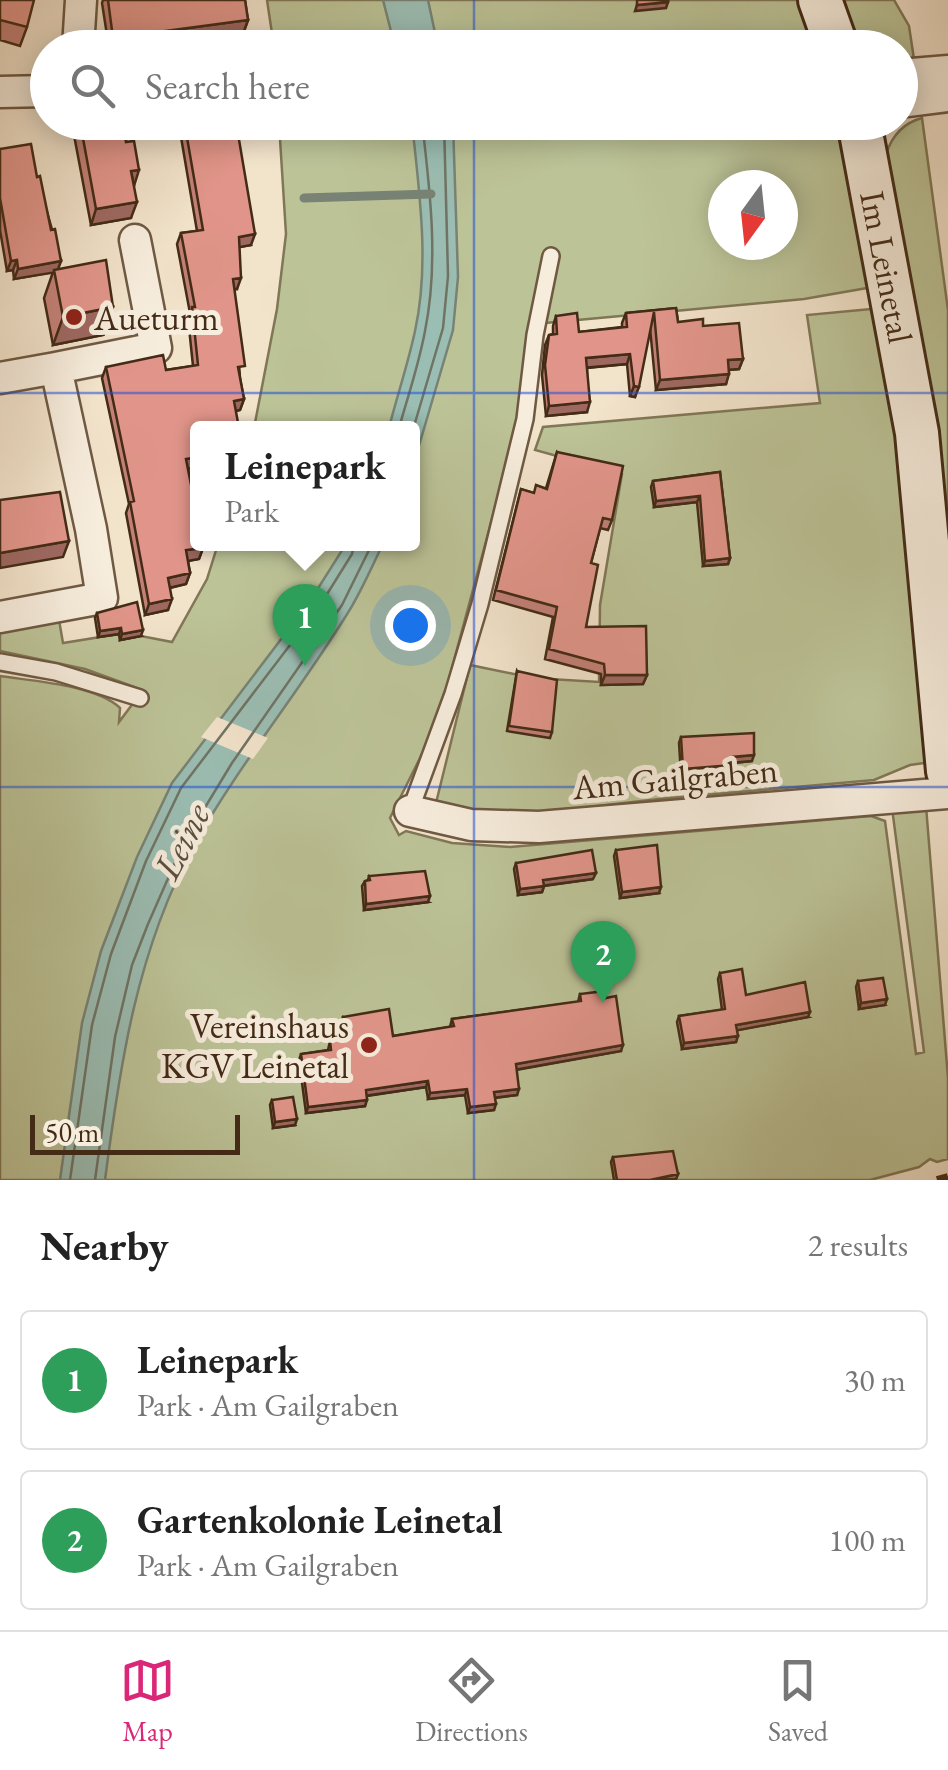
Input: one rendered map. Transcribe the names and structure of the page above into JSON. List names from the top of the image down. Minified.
{"streets":{"main road":["Im Leinetal"],"street":["Am Gailgraben"]},"water":["Leine"],"places":["Aueturm","Vereinshaus KGV Leinetal"],"scale_bar":"50 m","north":"bottom","page":{"search":"Search here","popup":["Leinepark","Park"],"pins":["1","2"],"scale":"50 m","heading":["Nearby","2 results"],"list":[{"mark":"1","name":"Leinepark","note":"Park · Am Gailgraben","value":"30 m"},{"mark":"2","name":"Gartenkolonie Leinetal","note":"Park · Am Gailgraben","value":"100 m"}],"nav":["Map","Directions","Saved"]}}
